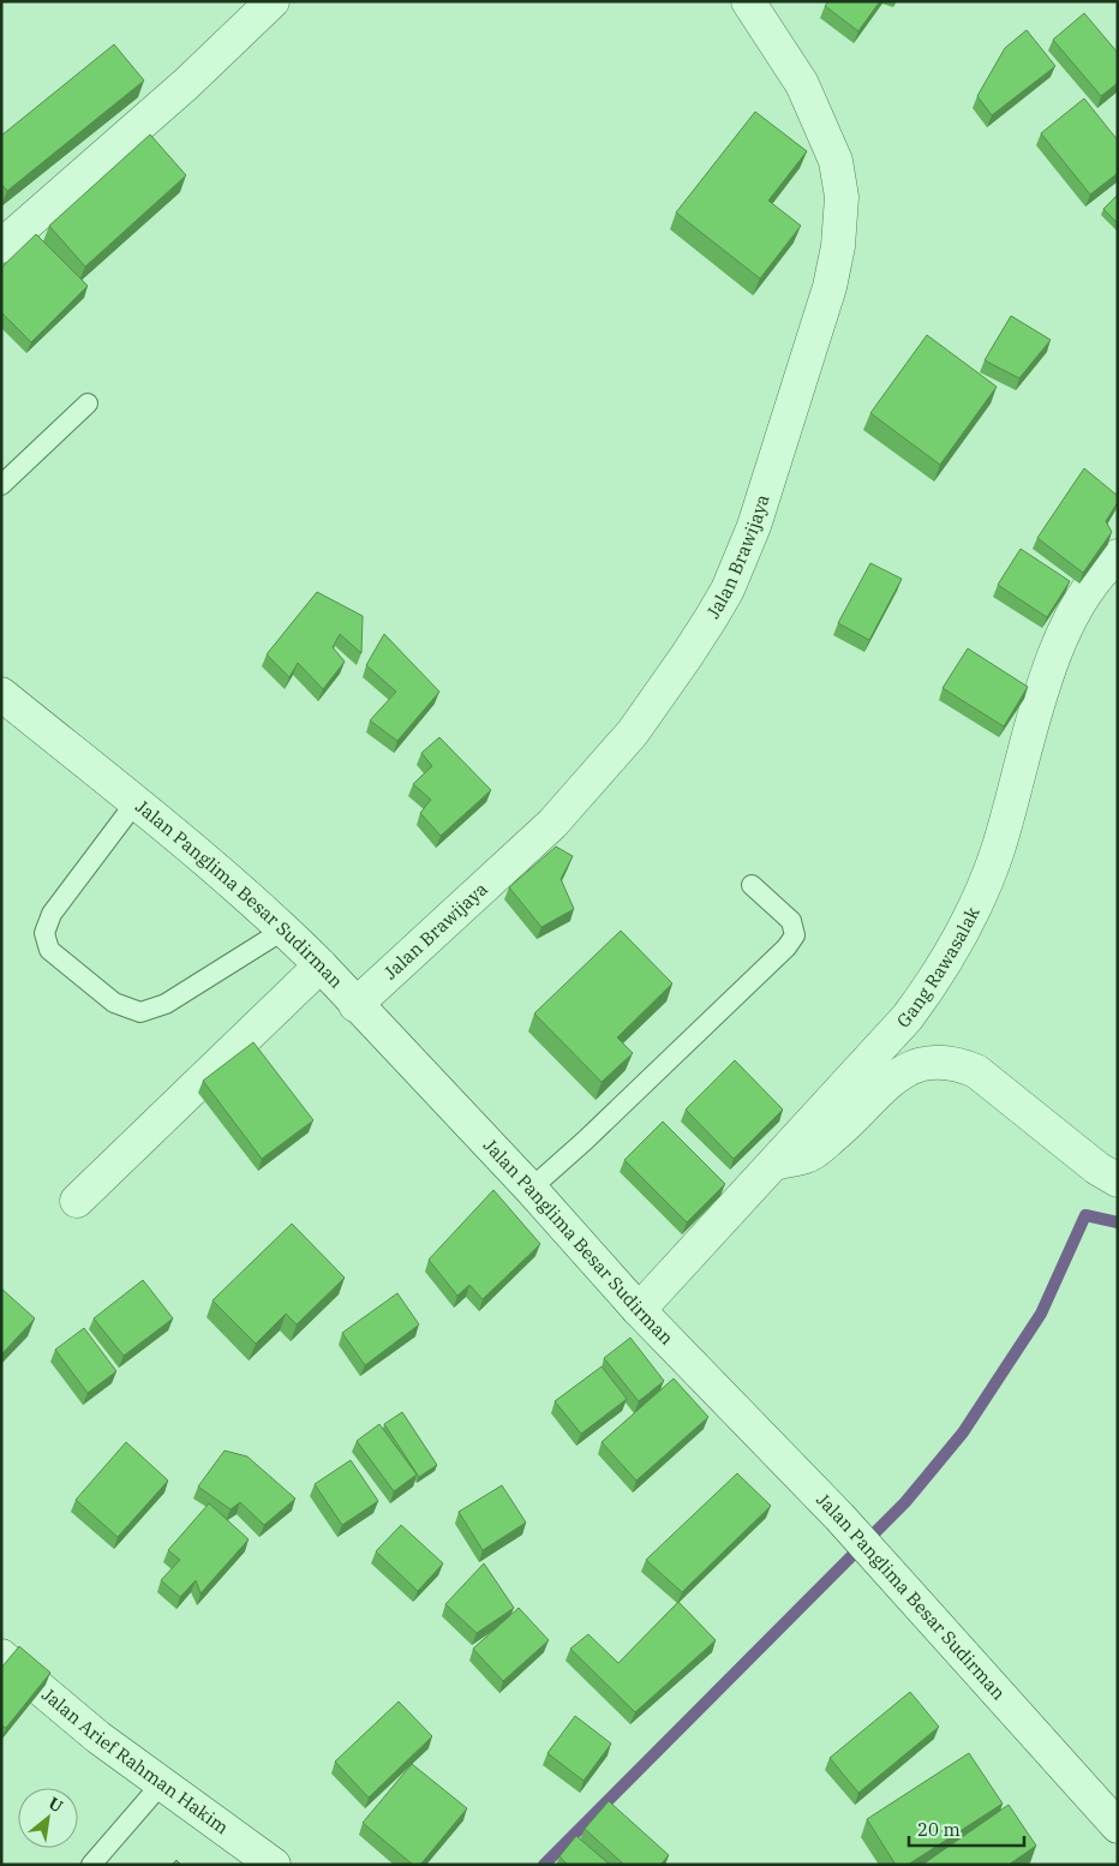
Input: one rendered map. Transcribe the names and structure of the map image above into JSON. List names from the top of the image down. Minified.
{"streets":{"street":["Jalan Brawijaya","Jalan Panglima Besar Sudirman","Gang Rawasalak","Jalan Arief Rahman Hakim"]},"crossings":[["Jalan Brawijaya","Jalan Panglima Besar Sudirman"],["Jalan Panglima Besar Sudirman","Gang Rawasalak"]],"scale_bar":"20 m","north":"top right"}
